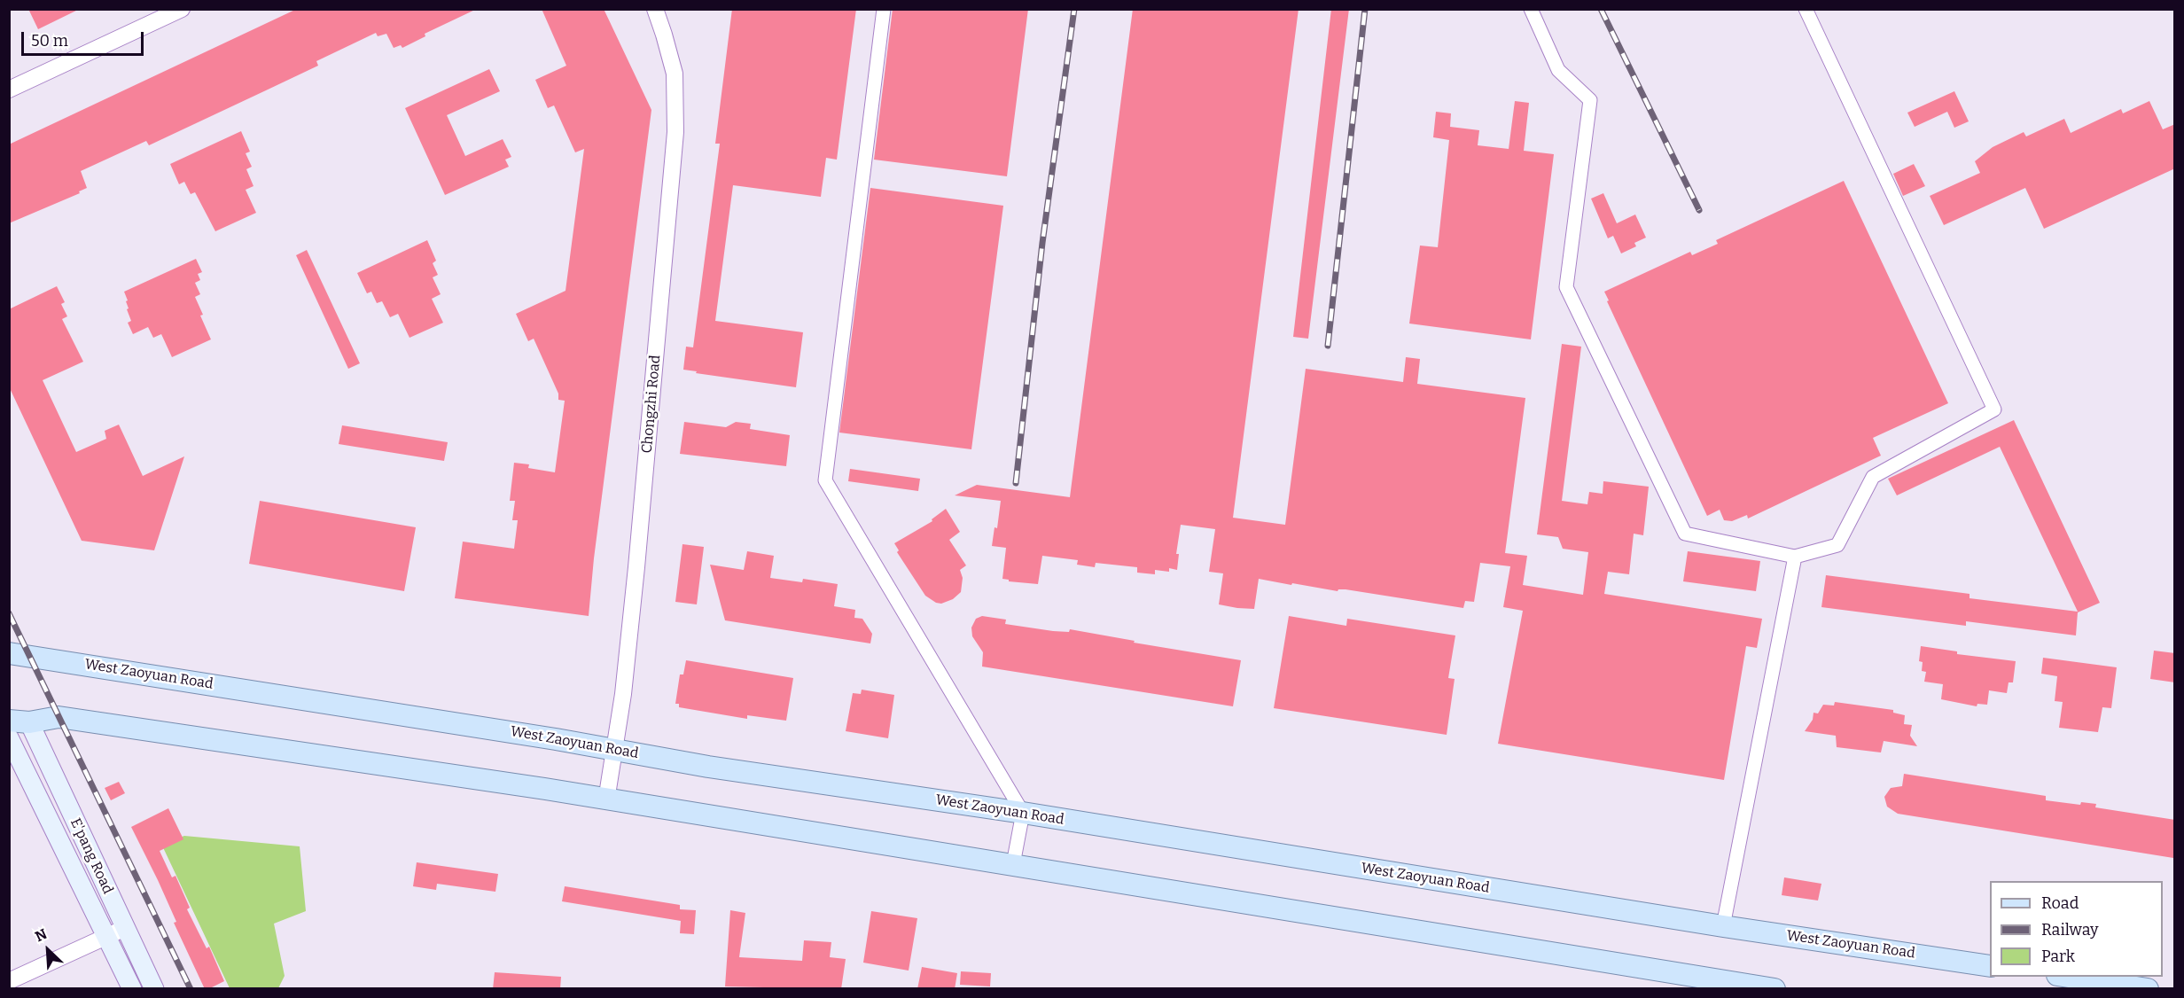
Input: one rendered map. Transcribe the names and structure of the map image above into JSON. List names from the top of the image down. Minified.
{"streets":{"main road":["West Zaoyuan Road","E'pang Road"],"street":["Chongzhi Road"]},"crossings":[["Chongzhi Road","West Zaoyuan Road"]],"legend":["Road","Railway","Park"],"scale_bar":"50 m","north":"top left"}
